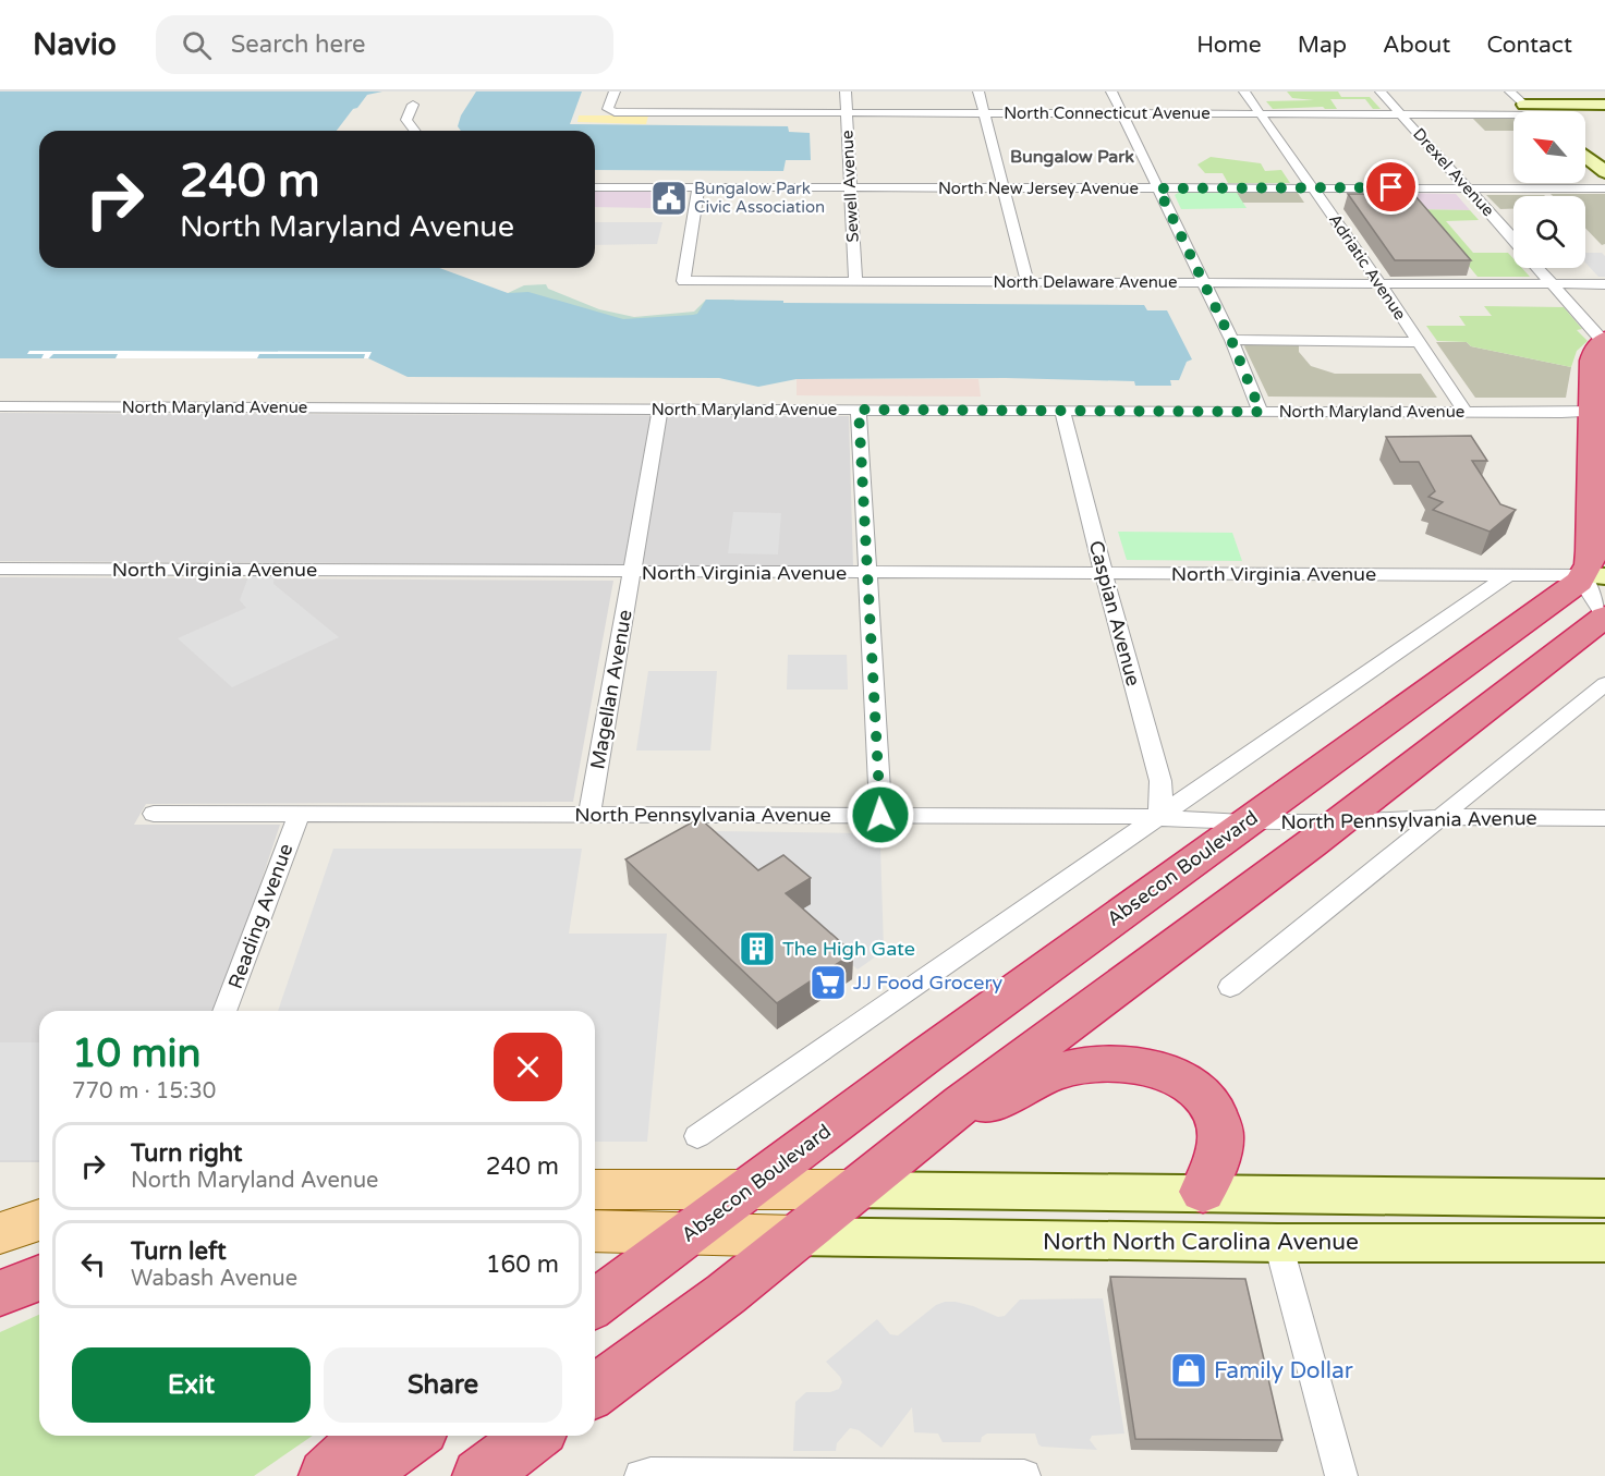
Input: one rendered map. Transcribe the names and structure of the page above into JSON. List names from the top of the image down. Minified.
{"streets":{"highway":["Absecon Boulevard"],"street":["North Connecticut Avenue","Drexel Avenue","Sewell Avenue","North New Jersey Avenue","Adriatic Avenue","North Delaware Avenue","North Maryland Avenue","North Virginia Avenue","Caspian Avenue","Magellan Avenue","North Pennsylvania Avenue","Reading Avenue","North North Carolina Avenue"]},"crossings":[["North Connecticut Avenue","Drexel Avenue"],["North Connecticut Avenue","Sewell Avenue"],["North Connecticut Avenue","Adriatic Avenue"],["Drexel Avenue","North New Jersey Avenue"],["Drexel Avenue","North Delaware Avenue"],["Sewell Avenue","North New Jersey Avenue"],["Sewell Avenue","North Delaware Avenue"],["North New Jersey Avenue","Adriatic Avenue"],["North New Jersey Avenue","North Delaware Avenue"],["Adriatic Avenue","North Delaware Avenue"],["Adriatic Avenue","North Maryland Avenue"],["North Maryland Avenue","Caspian Avenue"],["North Maryland Avenue","Magellan Avenue"],["North Virginia Avenue","Caspian Avenue"],["North Virginia Avenue","Magellan Avenue"],["North Virginia Avenue","Absecon Boulevard"],["Caspian Avenue","North Pennsylvania Avenue"],["Magellan Avenue","North Pennsylvania Avenue"],["North Pennsylvania Avenue","Absecon Boulevard"],["North Pennsylvania Avenue","Reading Avenue"]],"districts":["Bungalow Park"],"places":{"public building":["Bungalow Park Civic Association"],"building":["The High Gate"],"supermarket":["JJ Food Grocery"],"shop":["Family Dollar"]},"north":"top left","page":{"header":"Navio","search":"Search here","nav":["Home","Map","About","Contact"],"turn":["240 m","North Maryland Avenue"],"heading":["10 min","770 m · 15:30"],"list":[{"name":"Turn right","note":"North Maryland Avenue","value":"240 m"},{"name":"Turn left","note":"Wabash Avenue","value":"160 m"}],"buttons":["Exit","Share"]}}
